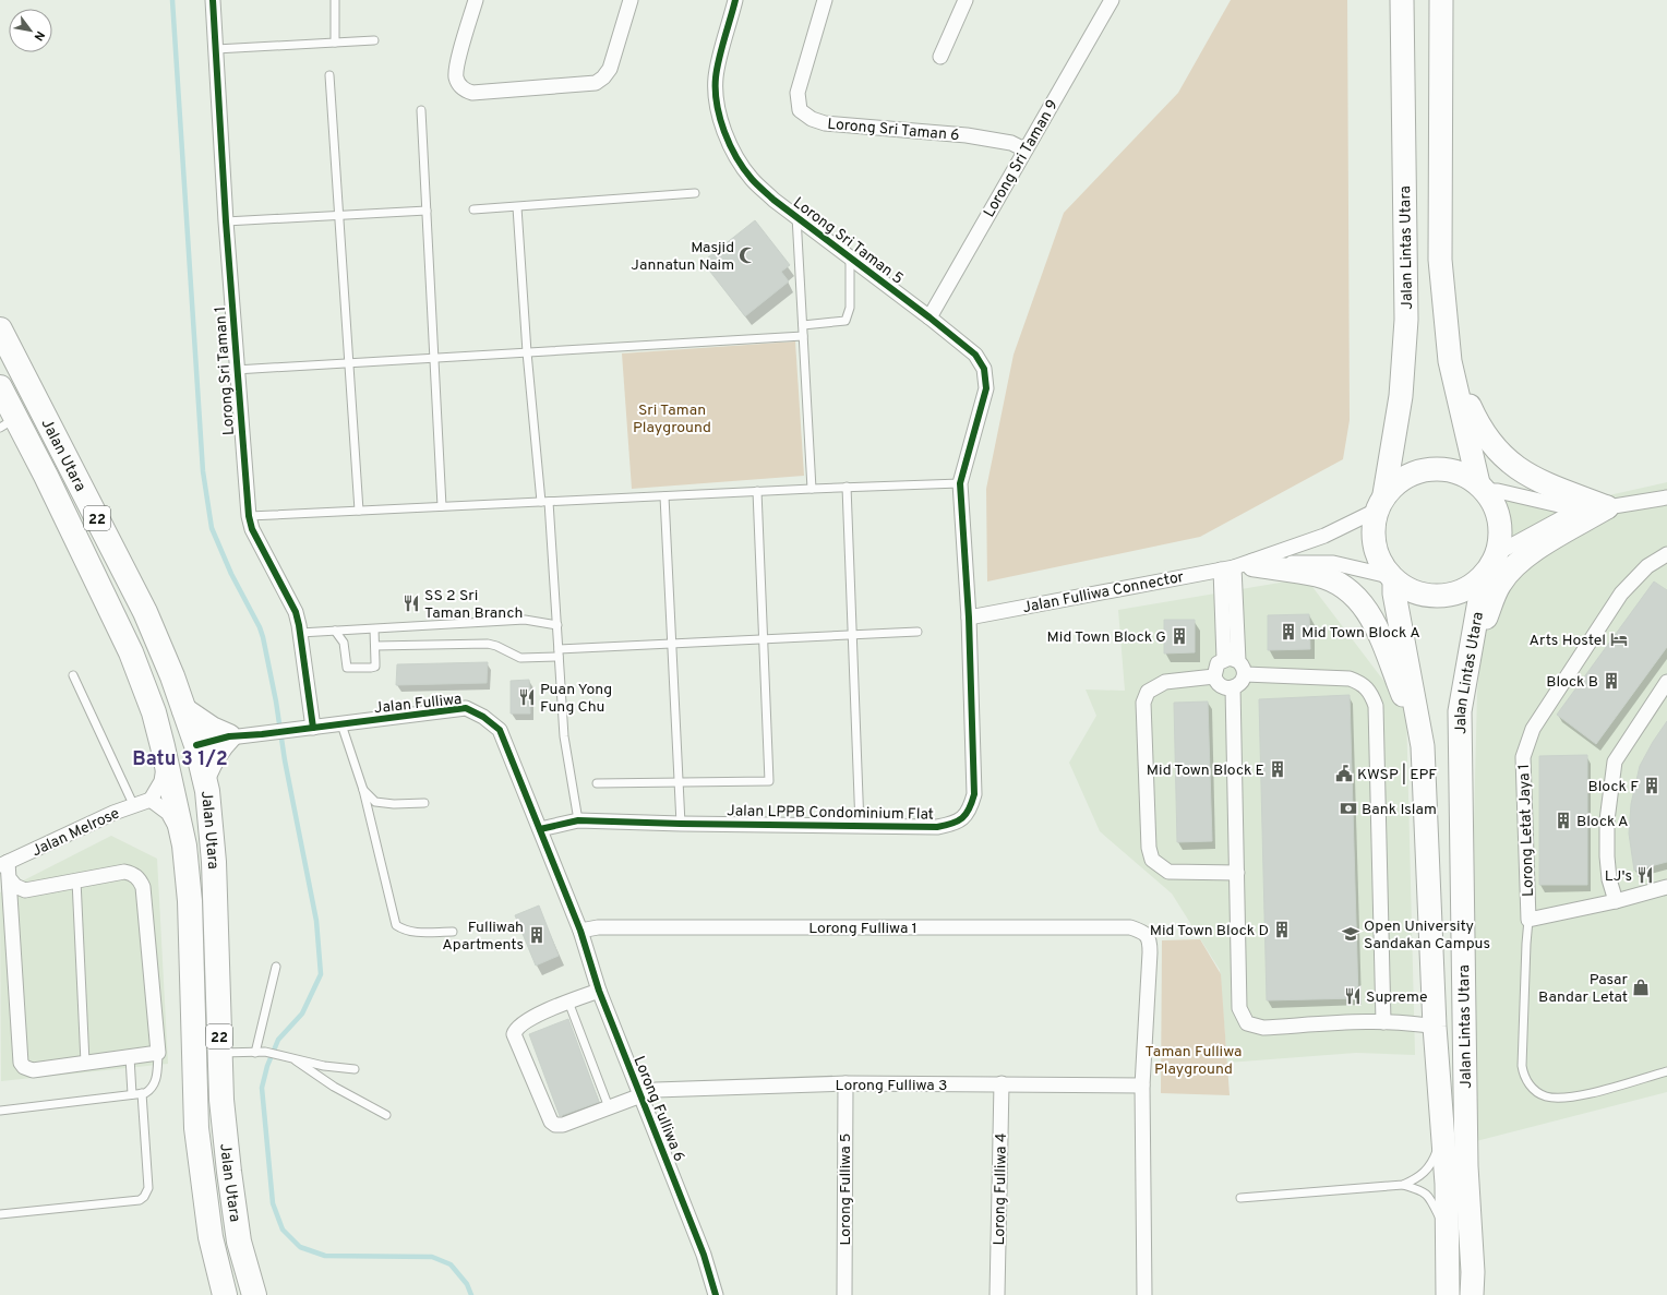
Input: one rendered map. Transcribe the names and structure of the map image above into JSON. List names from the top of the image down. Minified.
{"streets":{"highway":["Jalan Utara","22"],"main road":["Jalan Lintas Utara"],"street":["Lorong Sri Taman 6","Lorong Sri Taman 9","Lorong Sri Taman 5","Lorong Sri Taman 1","Jalan Fulliwa Connector","Jalan Fulliwa","Jalan LPPB Condominium Flat","Lorong Letat Jaya 1","Jalan Melrose","Lorong Fulliwa 1","Lorong Fulliwa 3","Lorong Fulliwa 6","Lorong Fulliwa 5","Lorong Fulliwa 4"]},"crossings":[["Lorong Sri Taman 6","Lorong Sri Taman 9"],["Lorong Sri Taman 9","Lorong Sri Taman 5"],["Lorong Sri Taman 5","Jalan LPPB Condominium Flat"],["Jalan Lintas Utara","Jalan Fulliwa Connector"],["Lorong Sri Taman 1","Jalan Fulliwa"],["Jalan Utara","Jalan Fulliwa"],["Jalan Fulliwa Connector","Jalan LPPB Condominium Flat"],["Jalan Fulliwa","Jalan LPPB Condominium Flat"],["Jalan Fulliwa","Lorong Fulliwa 1"],["Jalan Fulliwa","Lorong Fulliwa 6"],["Lorong Fulliwa 1","Lorong Fulliwa 3"],["Lorong Fulliwa 1","Lorong Fulliwa 6"],["Lorong Fulliwa 3","Lorong Fulliwa 6"],["Lorong Fulliwa 3","Lorong Fulliwa 5"],["Lorong Fulliwa 3","Lorong Fulliwa 4"]],"districts":["Batu 3 1/2"],"parks":["Sri Taman Playground","Taman Fulliwa Playground"],"places":{"mosque":["Masjid Jannatun Naim"],"restaurant":["SS 2 Sri Taman Branch","Puan Yong Fung Chu","LJ's","Supreme"],"building":["Mid Town Block A","Mid Town Block G","Block B","Mid Town Block E","Block F","Block A","Mid Town Block D","Fulliwah Apartments"],"hotel":["Arts Hostel"],"public building":["KWSP | EPF"],"bank":["Bank Islam"],"school or university":["Open University Sandakan Campus"],"shop":["Pasar Bandar Letat"]},"north":"bottom right"}
